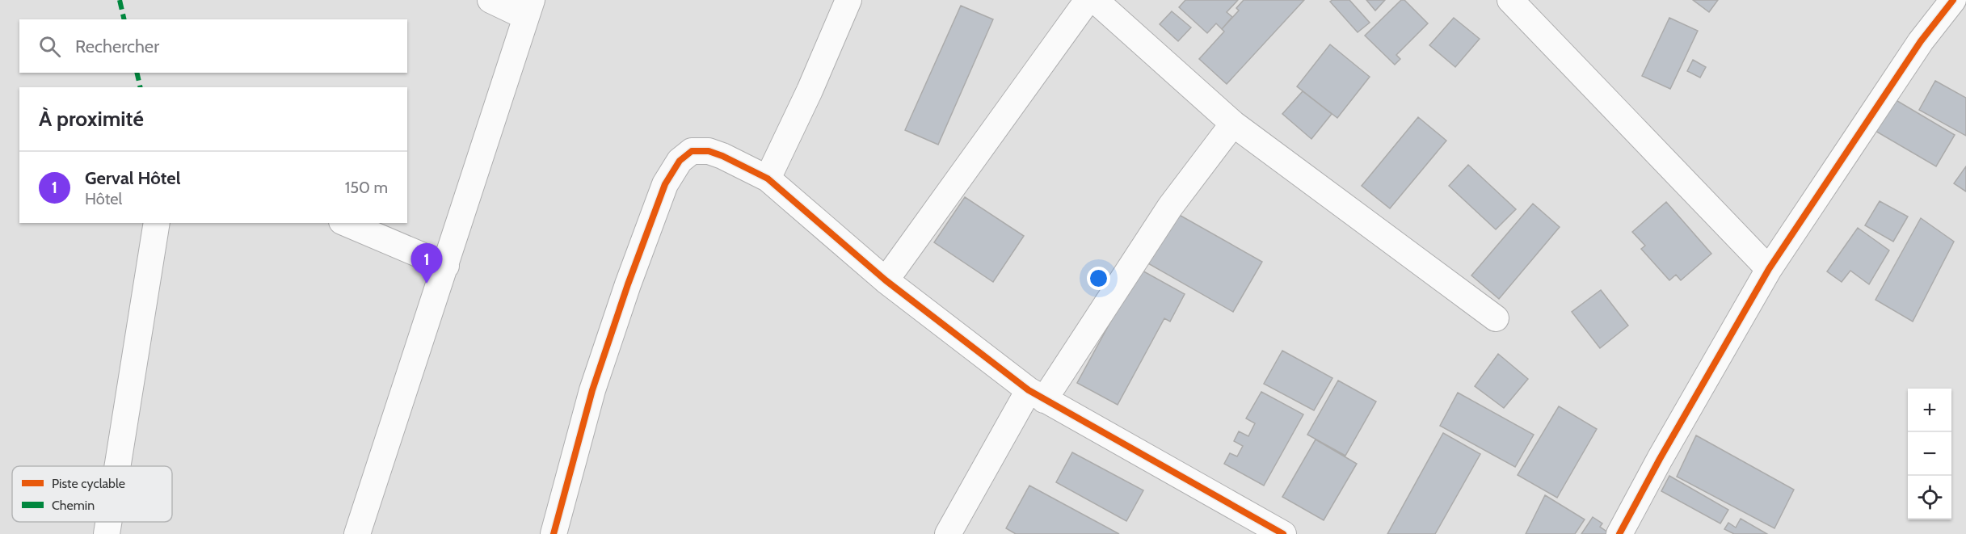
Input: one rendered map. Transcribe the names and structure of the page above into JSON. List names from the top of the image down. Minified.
{"legend":["Piste cyclable","Chemin"],"page":{"search":"Rechercher","heading":"À proximité","list":[{"mark":"1","name":"Gerval Hôtel","note":"Hôtel","value":"150 m"}],"pins":"1","map_buttons":["+","−"]}}
